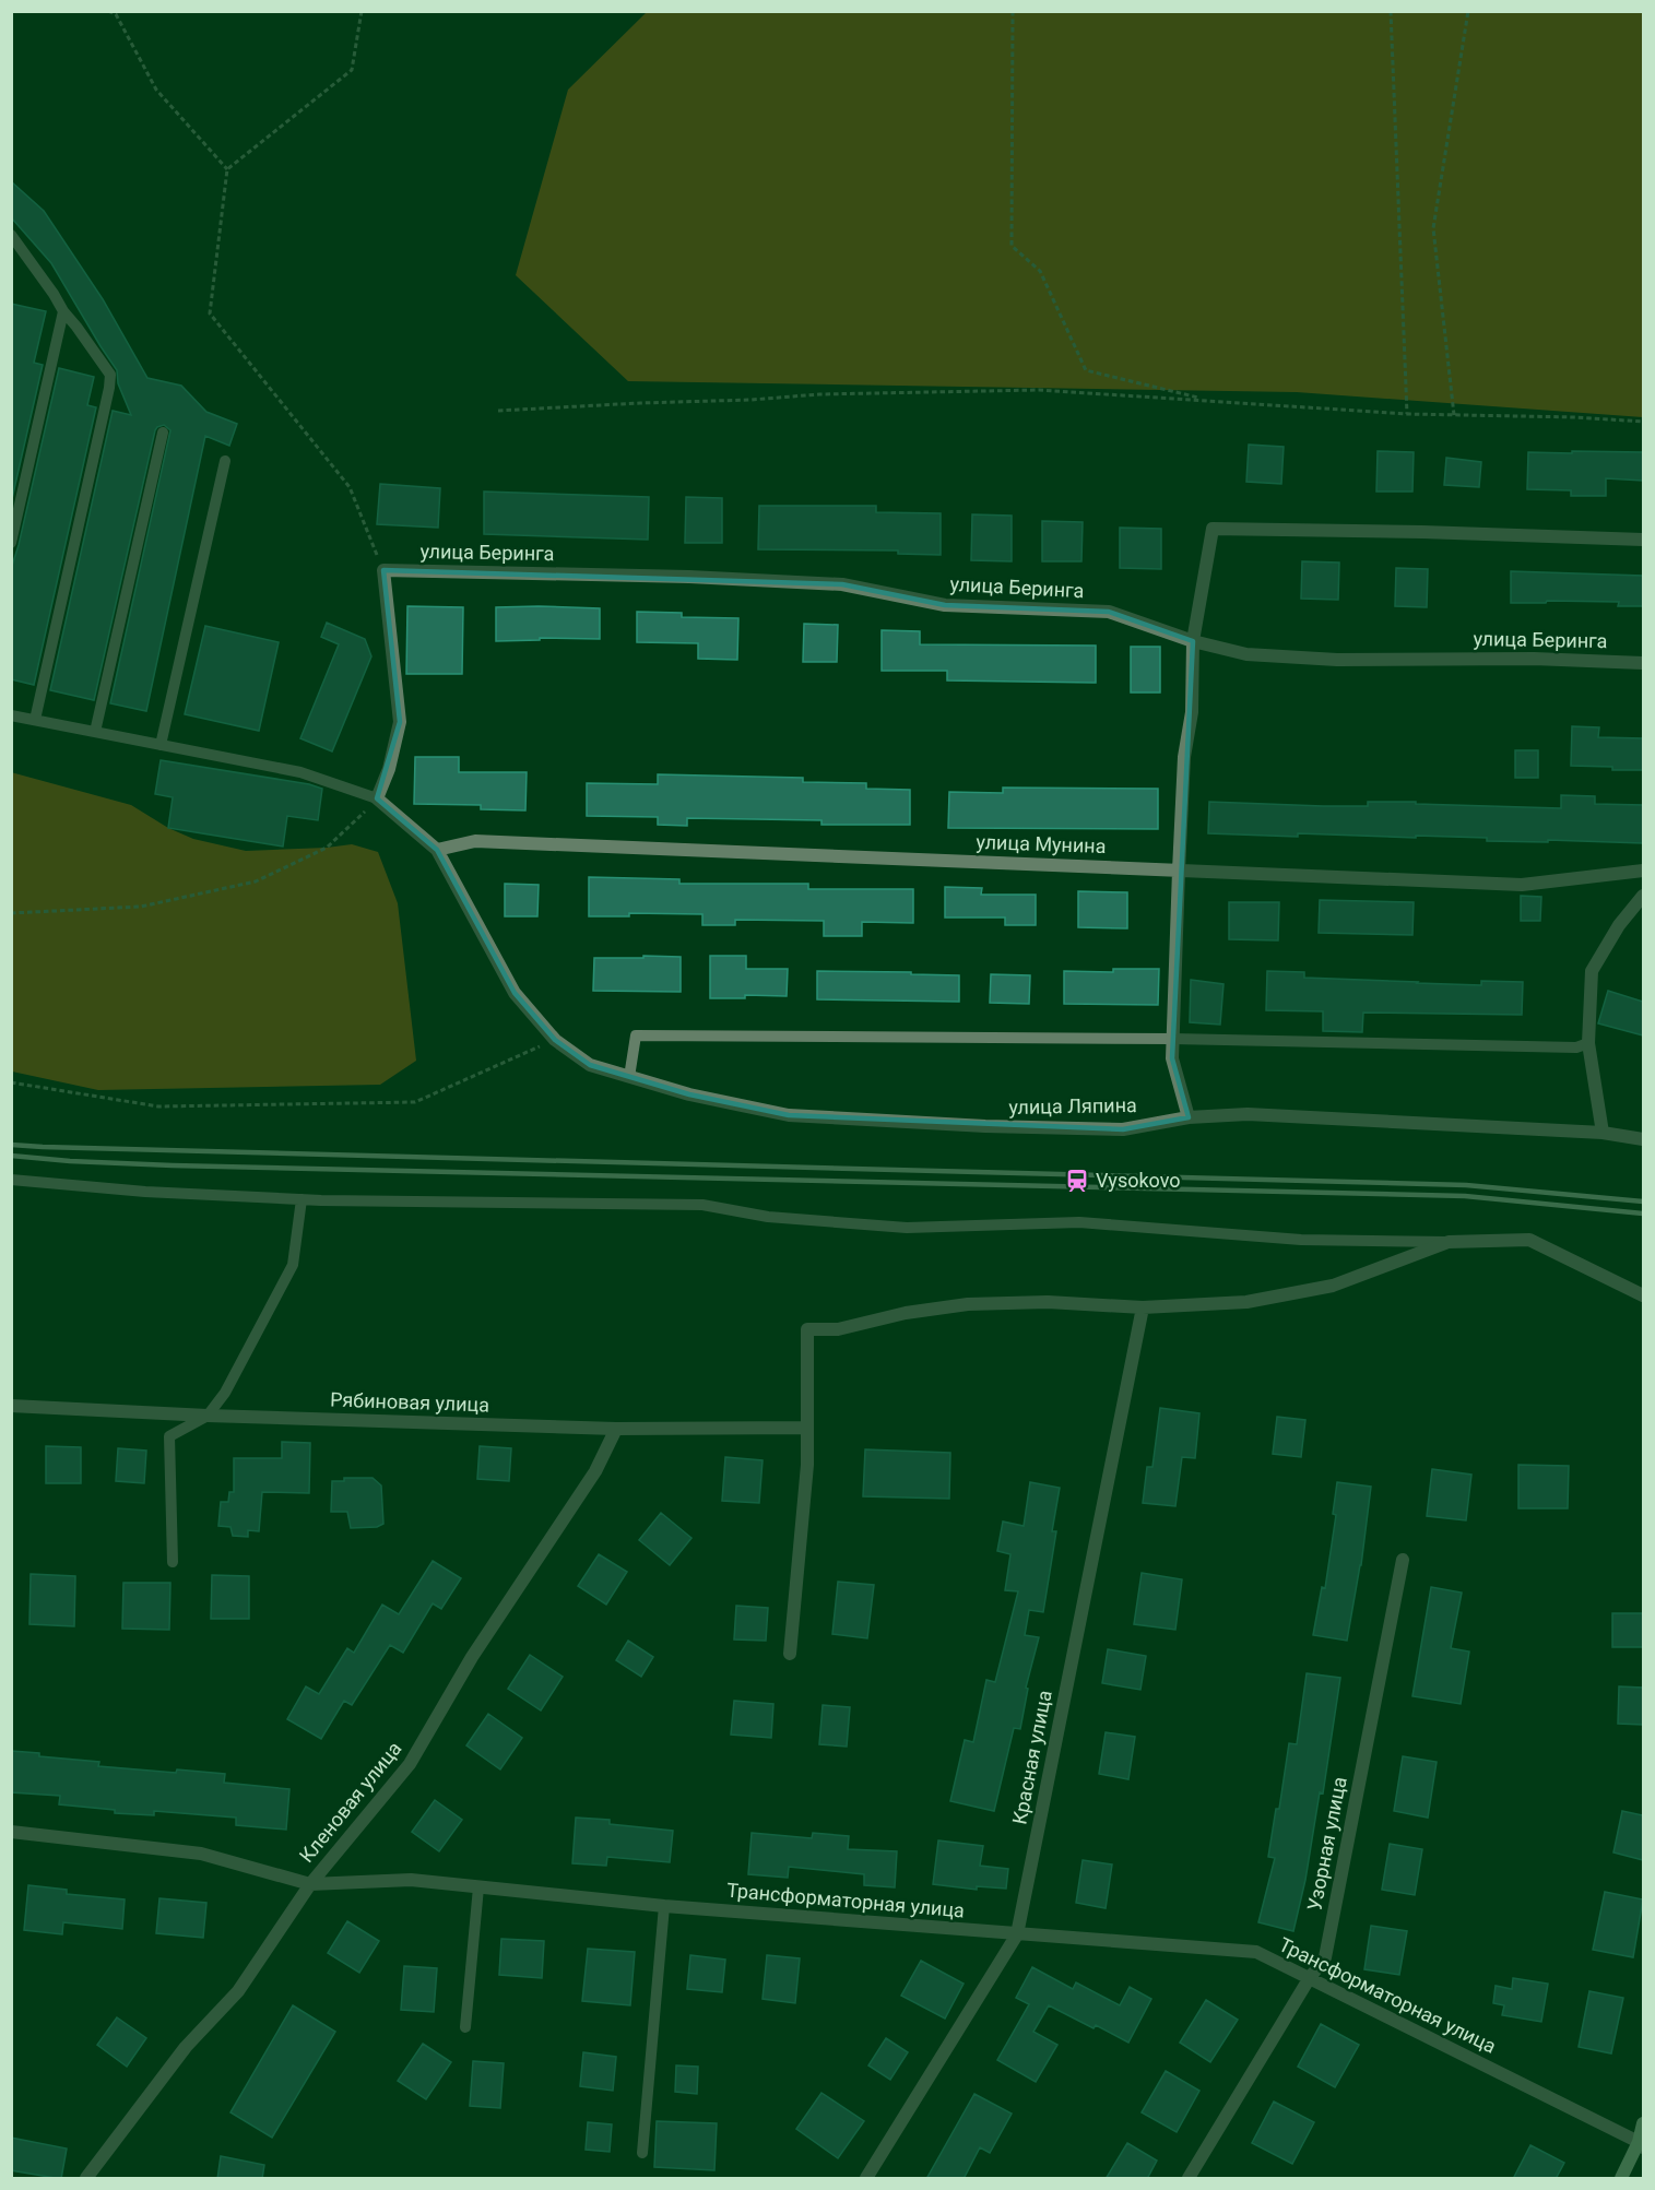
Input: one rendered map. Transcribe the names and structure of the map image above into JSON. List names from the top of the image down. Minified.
{"streets":{"street":["улица Беринга","улица Мунина","улица Ляпина","Рябиновая улица","Красная улица","Кленовая улица","Узорная улица","Трансформаторная улица"]},"crossings":[["улица Мунина","улица Ляпина"],["Рябиновая улица","Кленовая улица"],["Красная улица","Трансформаторная улица"],["Кленовая улица","Трансформаторная улица"],["Узорная улица","Трансформаторная улица"]],"places":{"station":["Vysokovo"]}}
